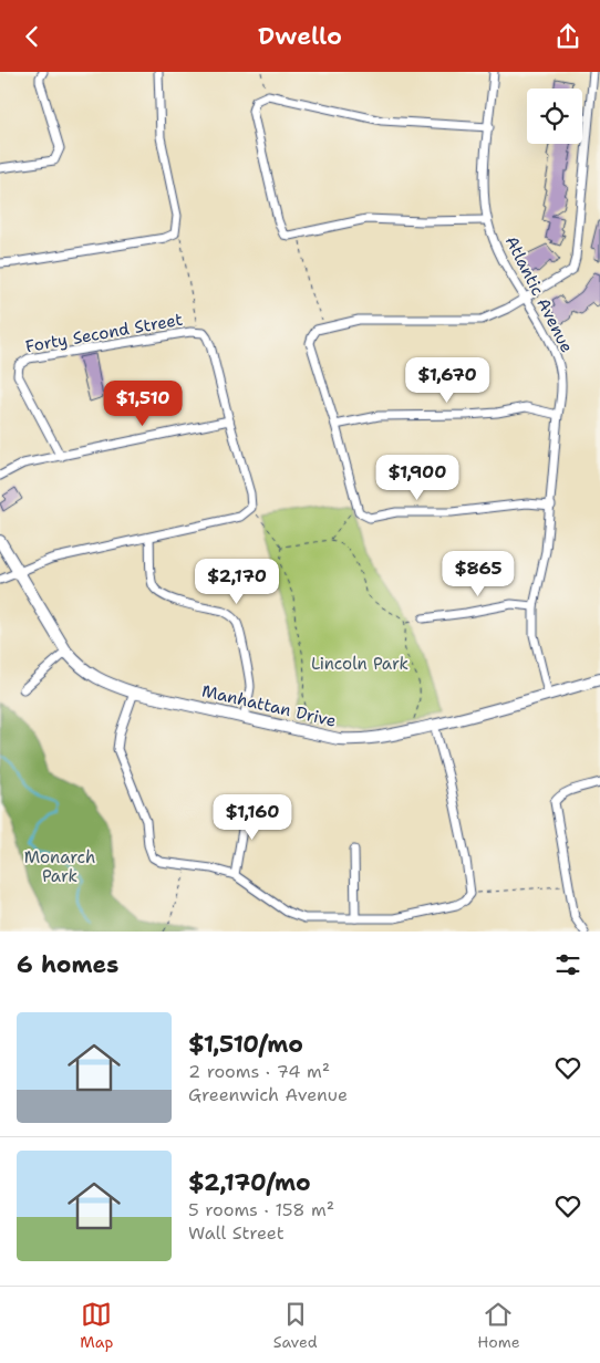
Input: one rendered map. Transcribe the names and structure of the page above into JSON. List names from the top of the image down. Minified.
{"streets":{"street":["Atlantic Avenue","Forty Second Street","Manhattan Drive"]},"crossings":[["Atlantic Avenue","Manhattan Drive"]],"parks":["Lincoln Park","Monarch Park"],"page":{"header":"Dwello","price":["$1,670","$1,510","$1,900","$865","$2,170","$1,160"],"heading":"6 homes","list":[{"name":"$1,510/mo","note":"2 rooms · 74 m² · Greenwich Avenue"},{"name":"$2,170/mo","note":"5 rooms · 158 m² · Wall Street"}],"tabs":["Map","Saved","Home"]}}
